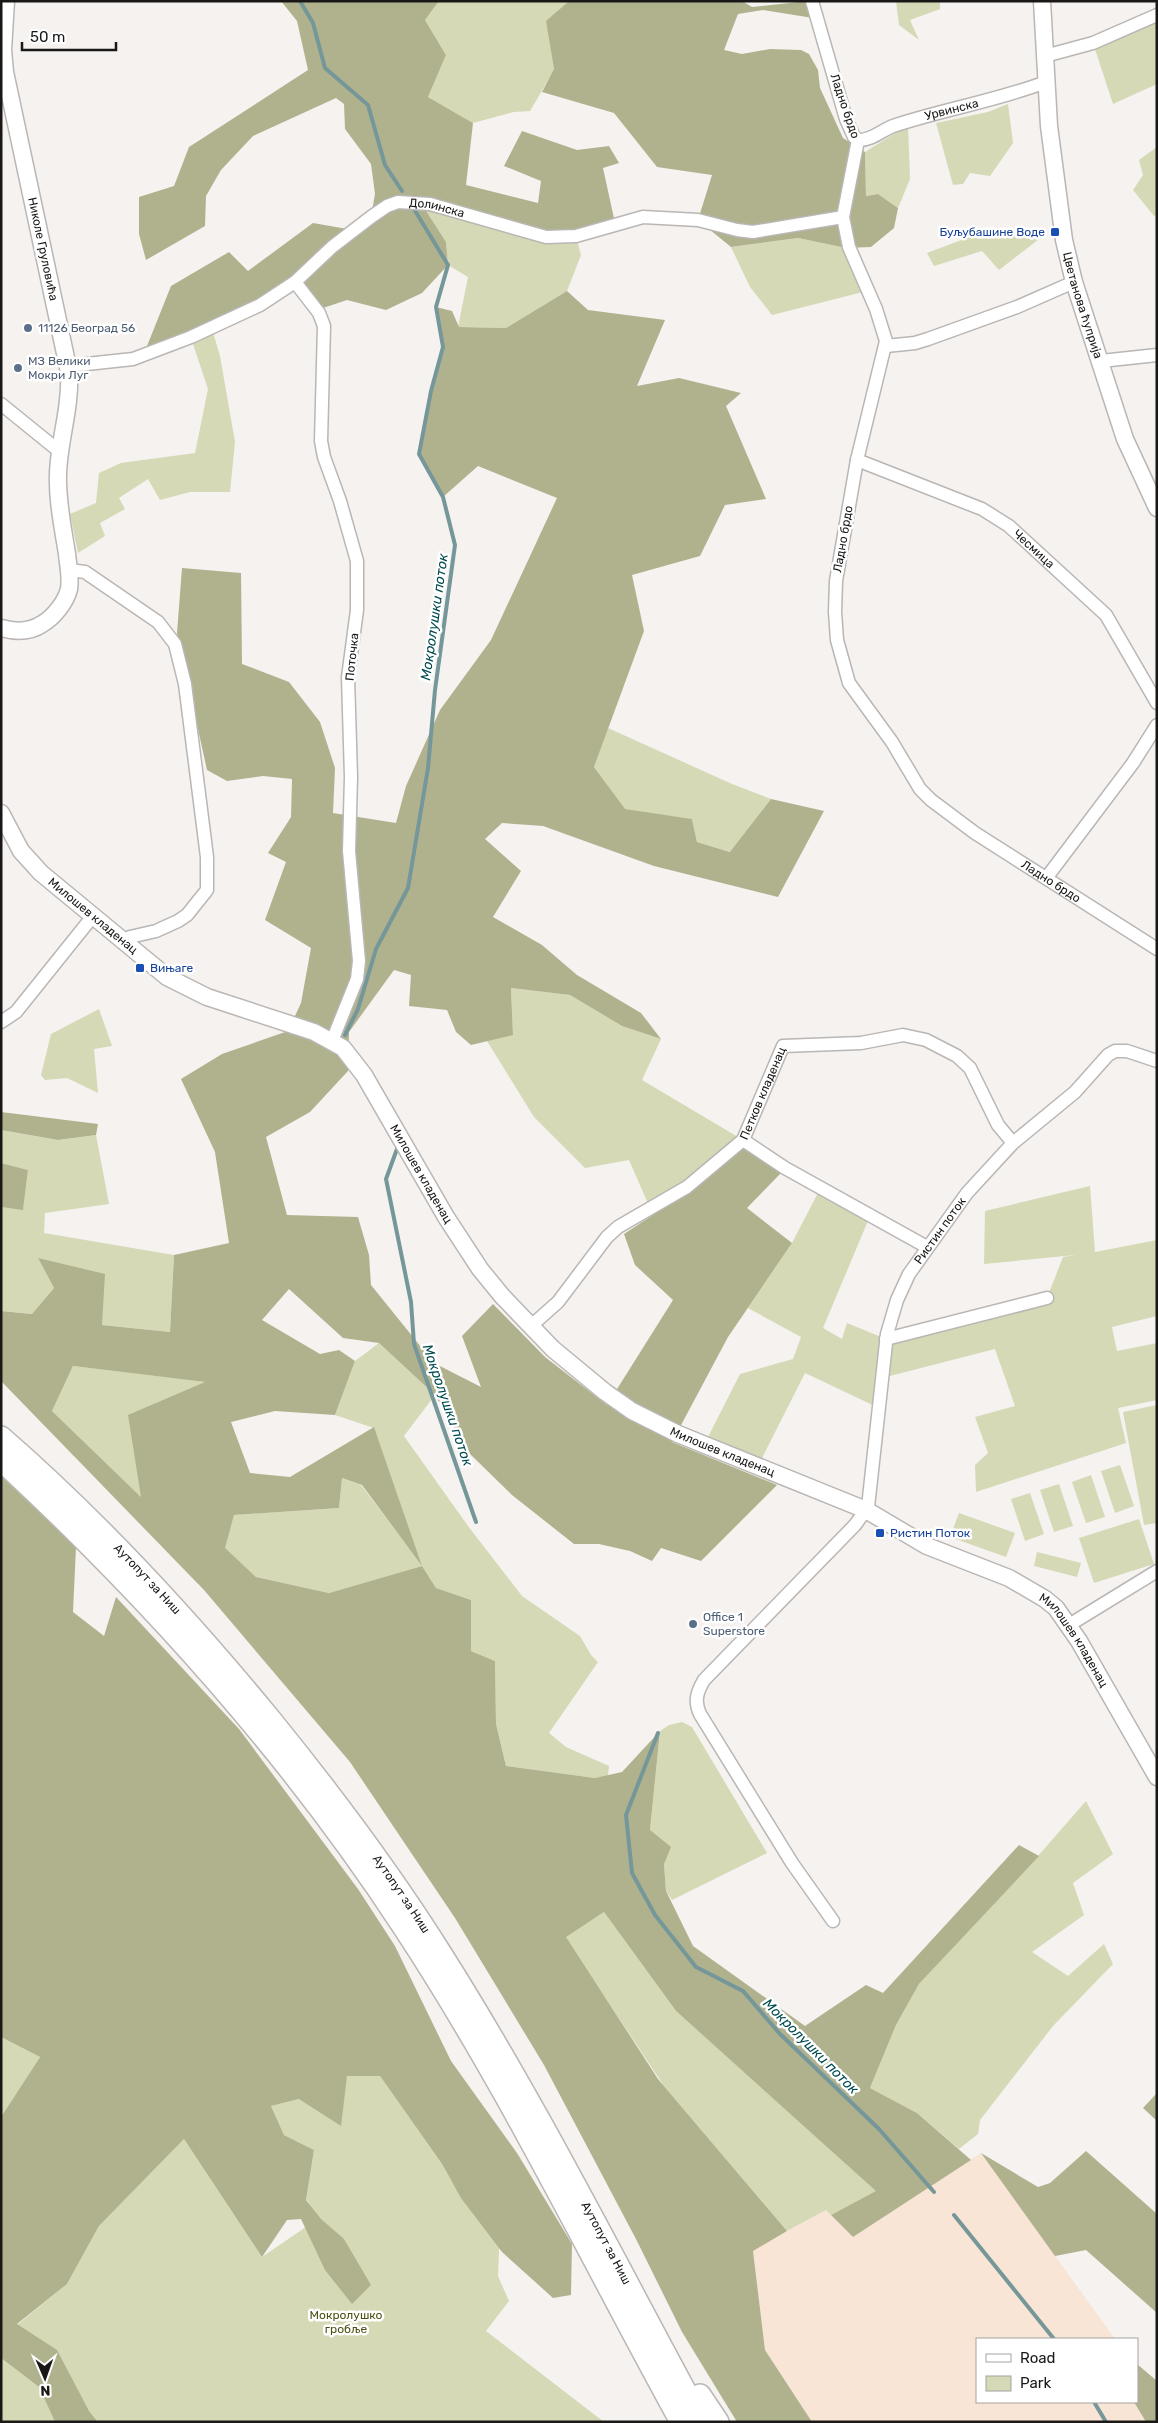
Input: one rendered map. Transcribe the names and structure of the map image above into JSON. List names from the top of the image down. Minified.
{"streets":{"highway":["Аутопут за Ниш"],"street":["Ладно брдо","Урвинска","Долинска","Николе Груловића","Цветанова ћуприја","Чесмица","Поточка","Милошев кладенац","Петков кладенац","Ристин поток"]},"crossings":[["Ладно брдо","Урвинска"],["Ладно брдо","Долинска"],["Ладно брдо","Чесмица"],["Урвинска","Цветанова ћуприја"],["Долинска","Николе Груловића"],["Долинска","Поточка"],["Поточка","Милошев кладенац"],["Милошев кладенац","Петков кладенац"],["Милошев кладенац","Ристин поток"],["Петков кладенац","Ристин поток"]],"water":["Мокролушки поток"],"parks":["Мокролушко гробље"],"places":{"transit":["Буљубашине Воде","Вињаге","Ристин Поток"],"other":["11126 Београд 56","МЗ Велики Мокри Луг","Office 1 Superstore"]},"legend":["Road","Park"],"scale_bar":"50 m","north":"bottom"}
